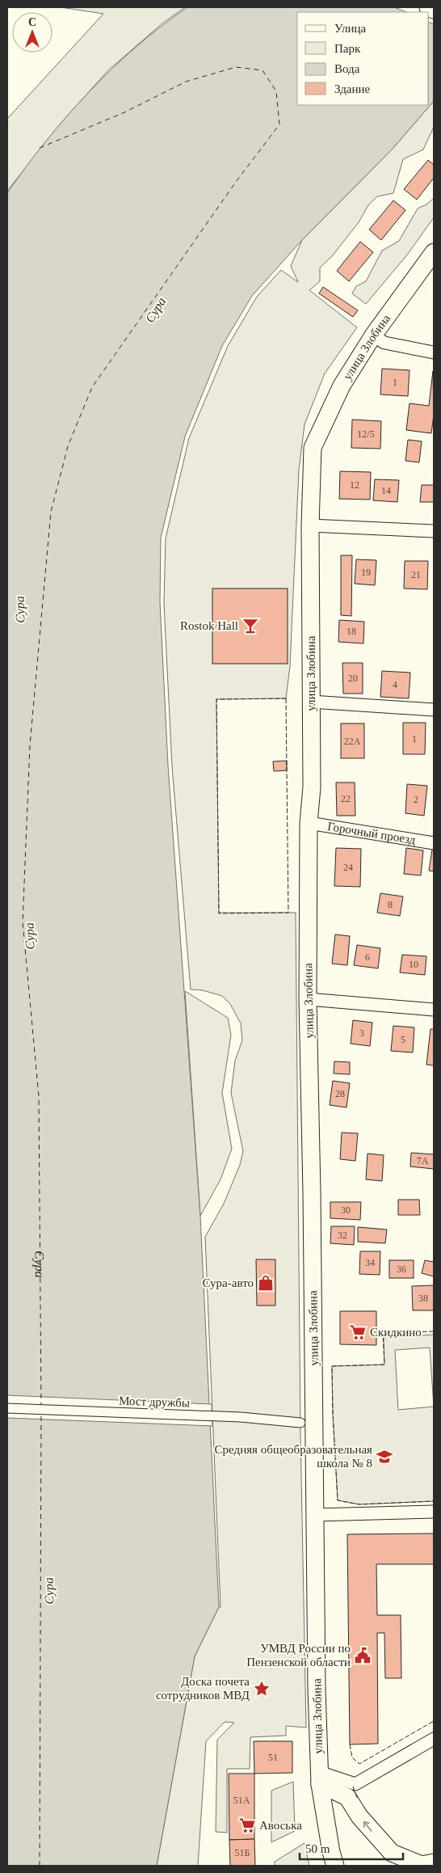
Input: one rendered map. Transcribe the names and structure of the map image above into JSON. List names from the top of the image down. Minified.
{"streets":{"main road":["улица Злобина"],"street":["Горочный проезд","Мост дружбы"]},"crossings":[["улица Злобина","Горочный проезд"]],"water":["Сура"],"places":{"bar":["Rostok Hall"],"shop":["Сура-авто"],"supermarket":["Скидкино","Авоська"],"school or university":["Средняя общеобразовательная школа № 8"],"public building":["УМВД России по Пензенской области"],"place":["Доска почета сотрудников МВД"]},"house_numbers":["1","12/5","12","14","19","21","18","20","4","1","22А","22","2","24","8","6","10","3","5","28","7А","30","32","34","36","38","51","51А","51Б"],"legend":["Улица","Парк","Вода","Здание"],"scale_bar":"50 m","north":"top"}
